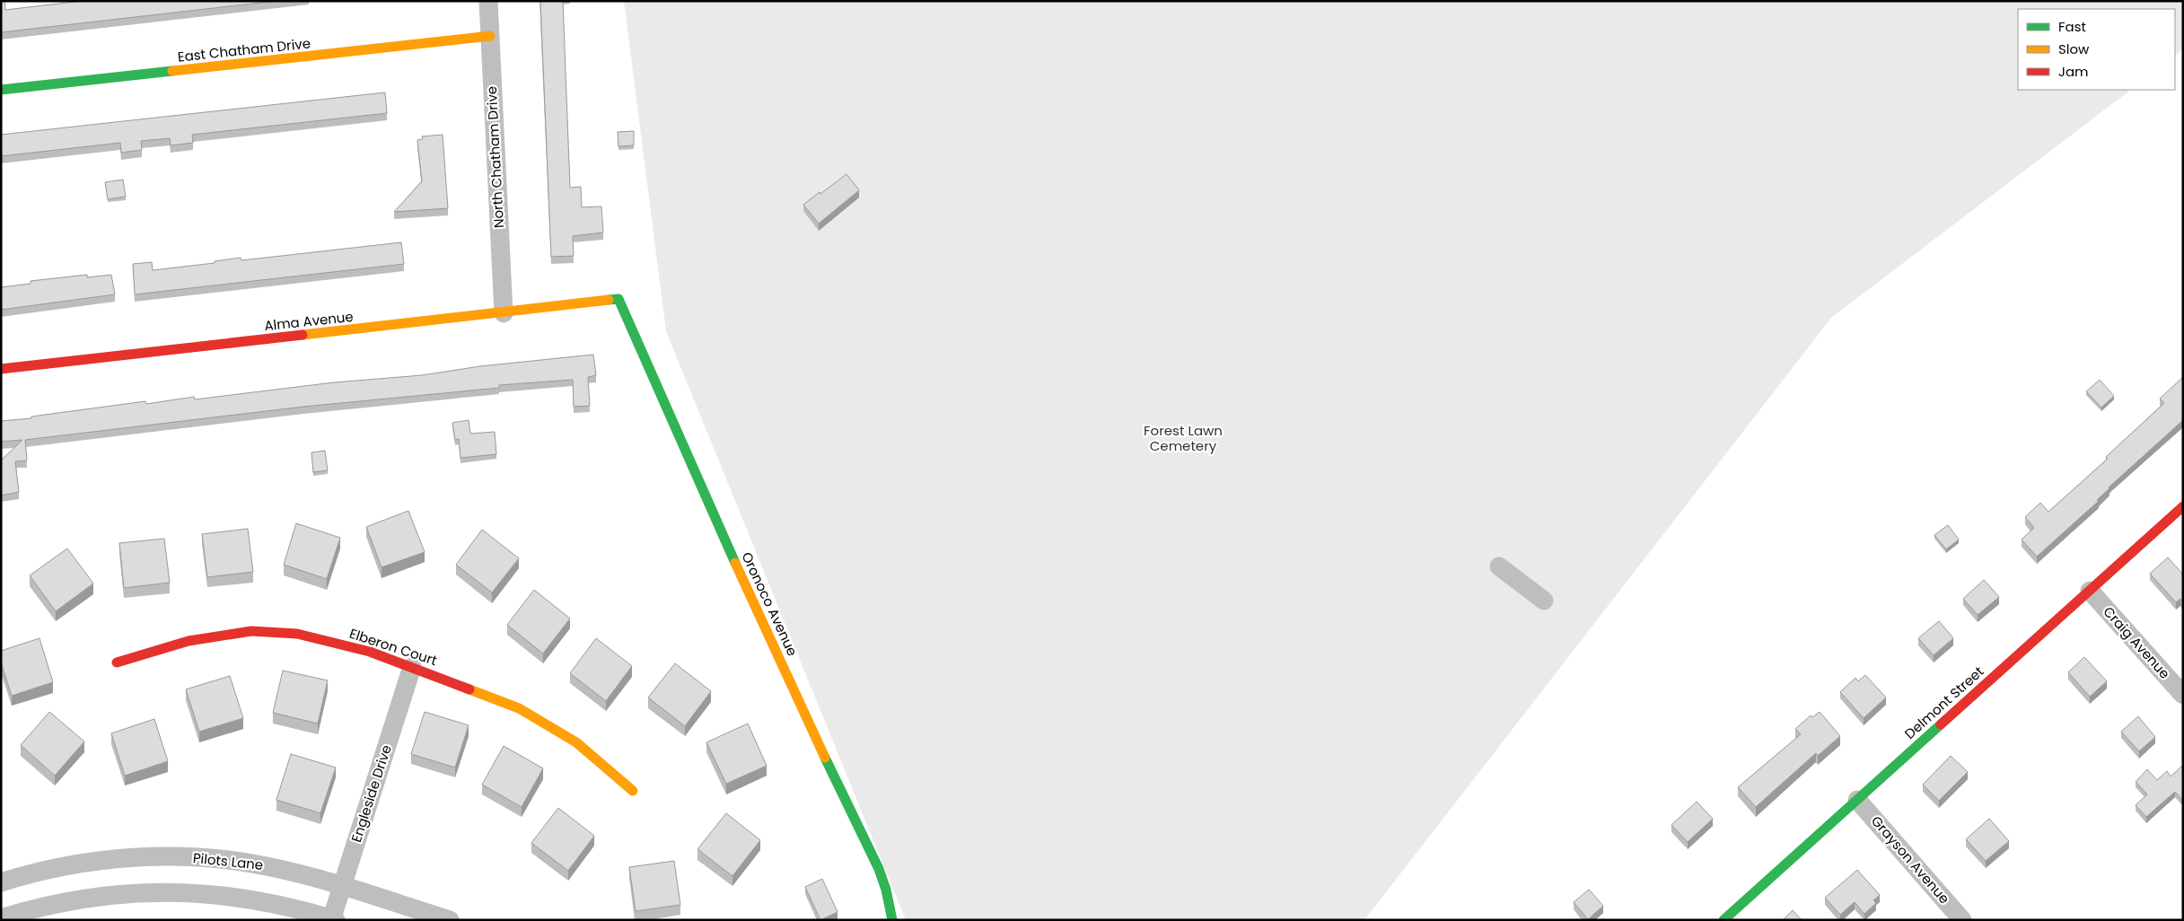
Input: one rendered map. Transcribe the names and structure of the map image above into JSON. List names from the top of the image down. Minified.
{"streets":{"street":["East Chatham Drive","North Chatham Drive","Alma Avenue","Oronoco Avenue","Craig Avenue","Elberon Court","Delmont Street","Engleside Drive","Grayson Avenue","Pilots Lane"]},"crossings":[["East Chatham Drive","North Chatham Drive"],["North Chatham Drive","Alma Avenue"],["Alma Avenue","Oronoco Avenue"],["Craig Avenue","Delmont Street"],["Elberon Court","Engleside Drive"],["Delmont Street","Grayson Avenue"],["Engleside Drive","Pilots Lane"]],"parks":["Forest Lawn Cemetery"],"legend":["Fast","Slow","Jam"]}
